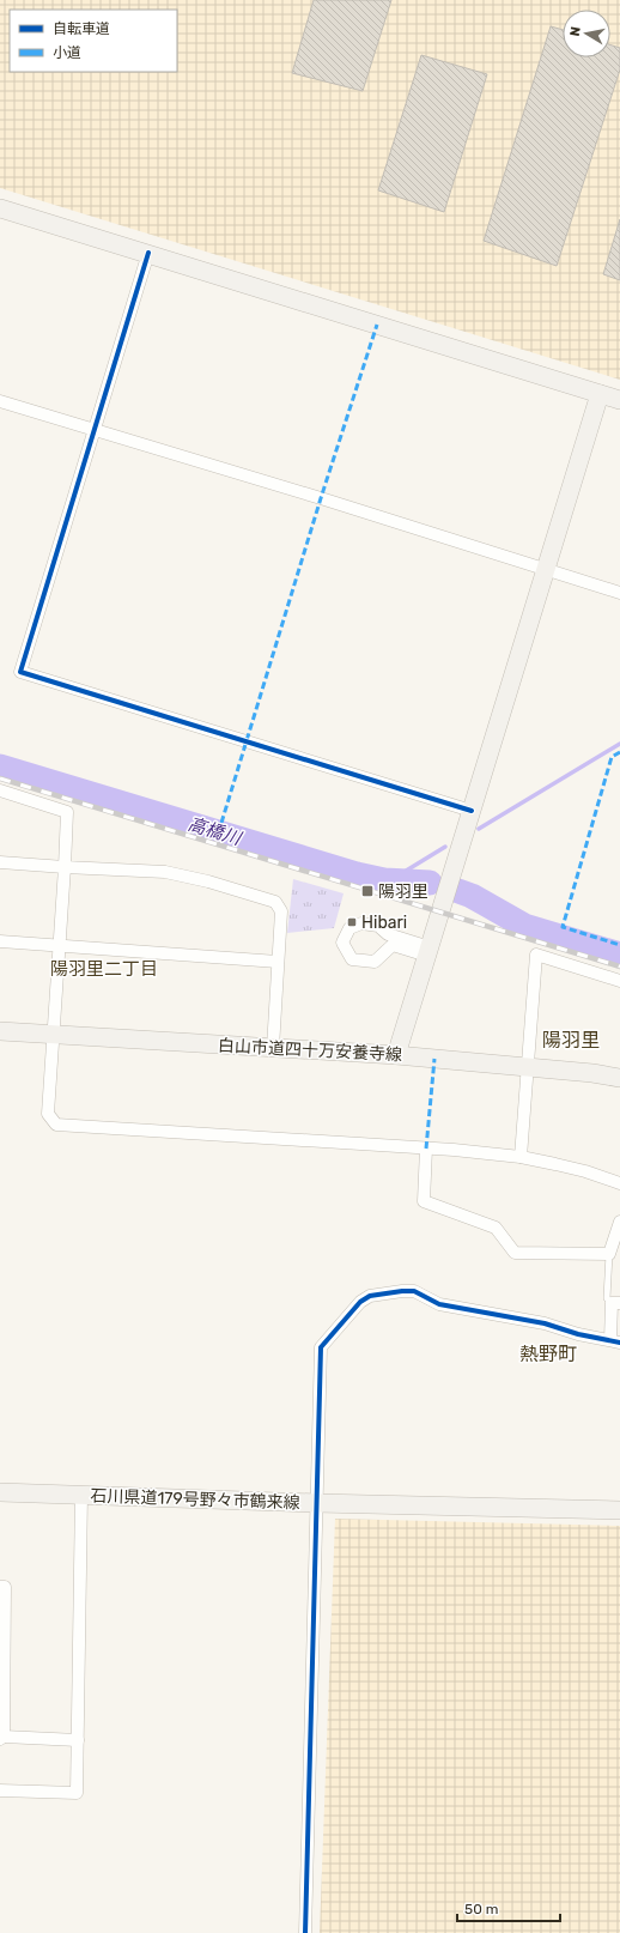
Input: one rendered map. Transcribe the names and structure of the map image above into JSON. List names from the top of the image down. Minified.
{"streets":{"street":["白山市道四十万安養寺線","石川県道179号野々市鶴来線"]},"districts":["陽羽里二丁目","陽羽里","熱野町"],"water":["高橋川"],"places":{"transit":["陽羽里","Hibari"]},"legend":["自転車道","小道"],"scale_bar":"50 m","north":"left"}
